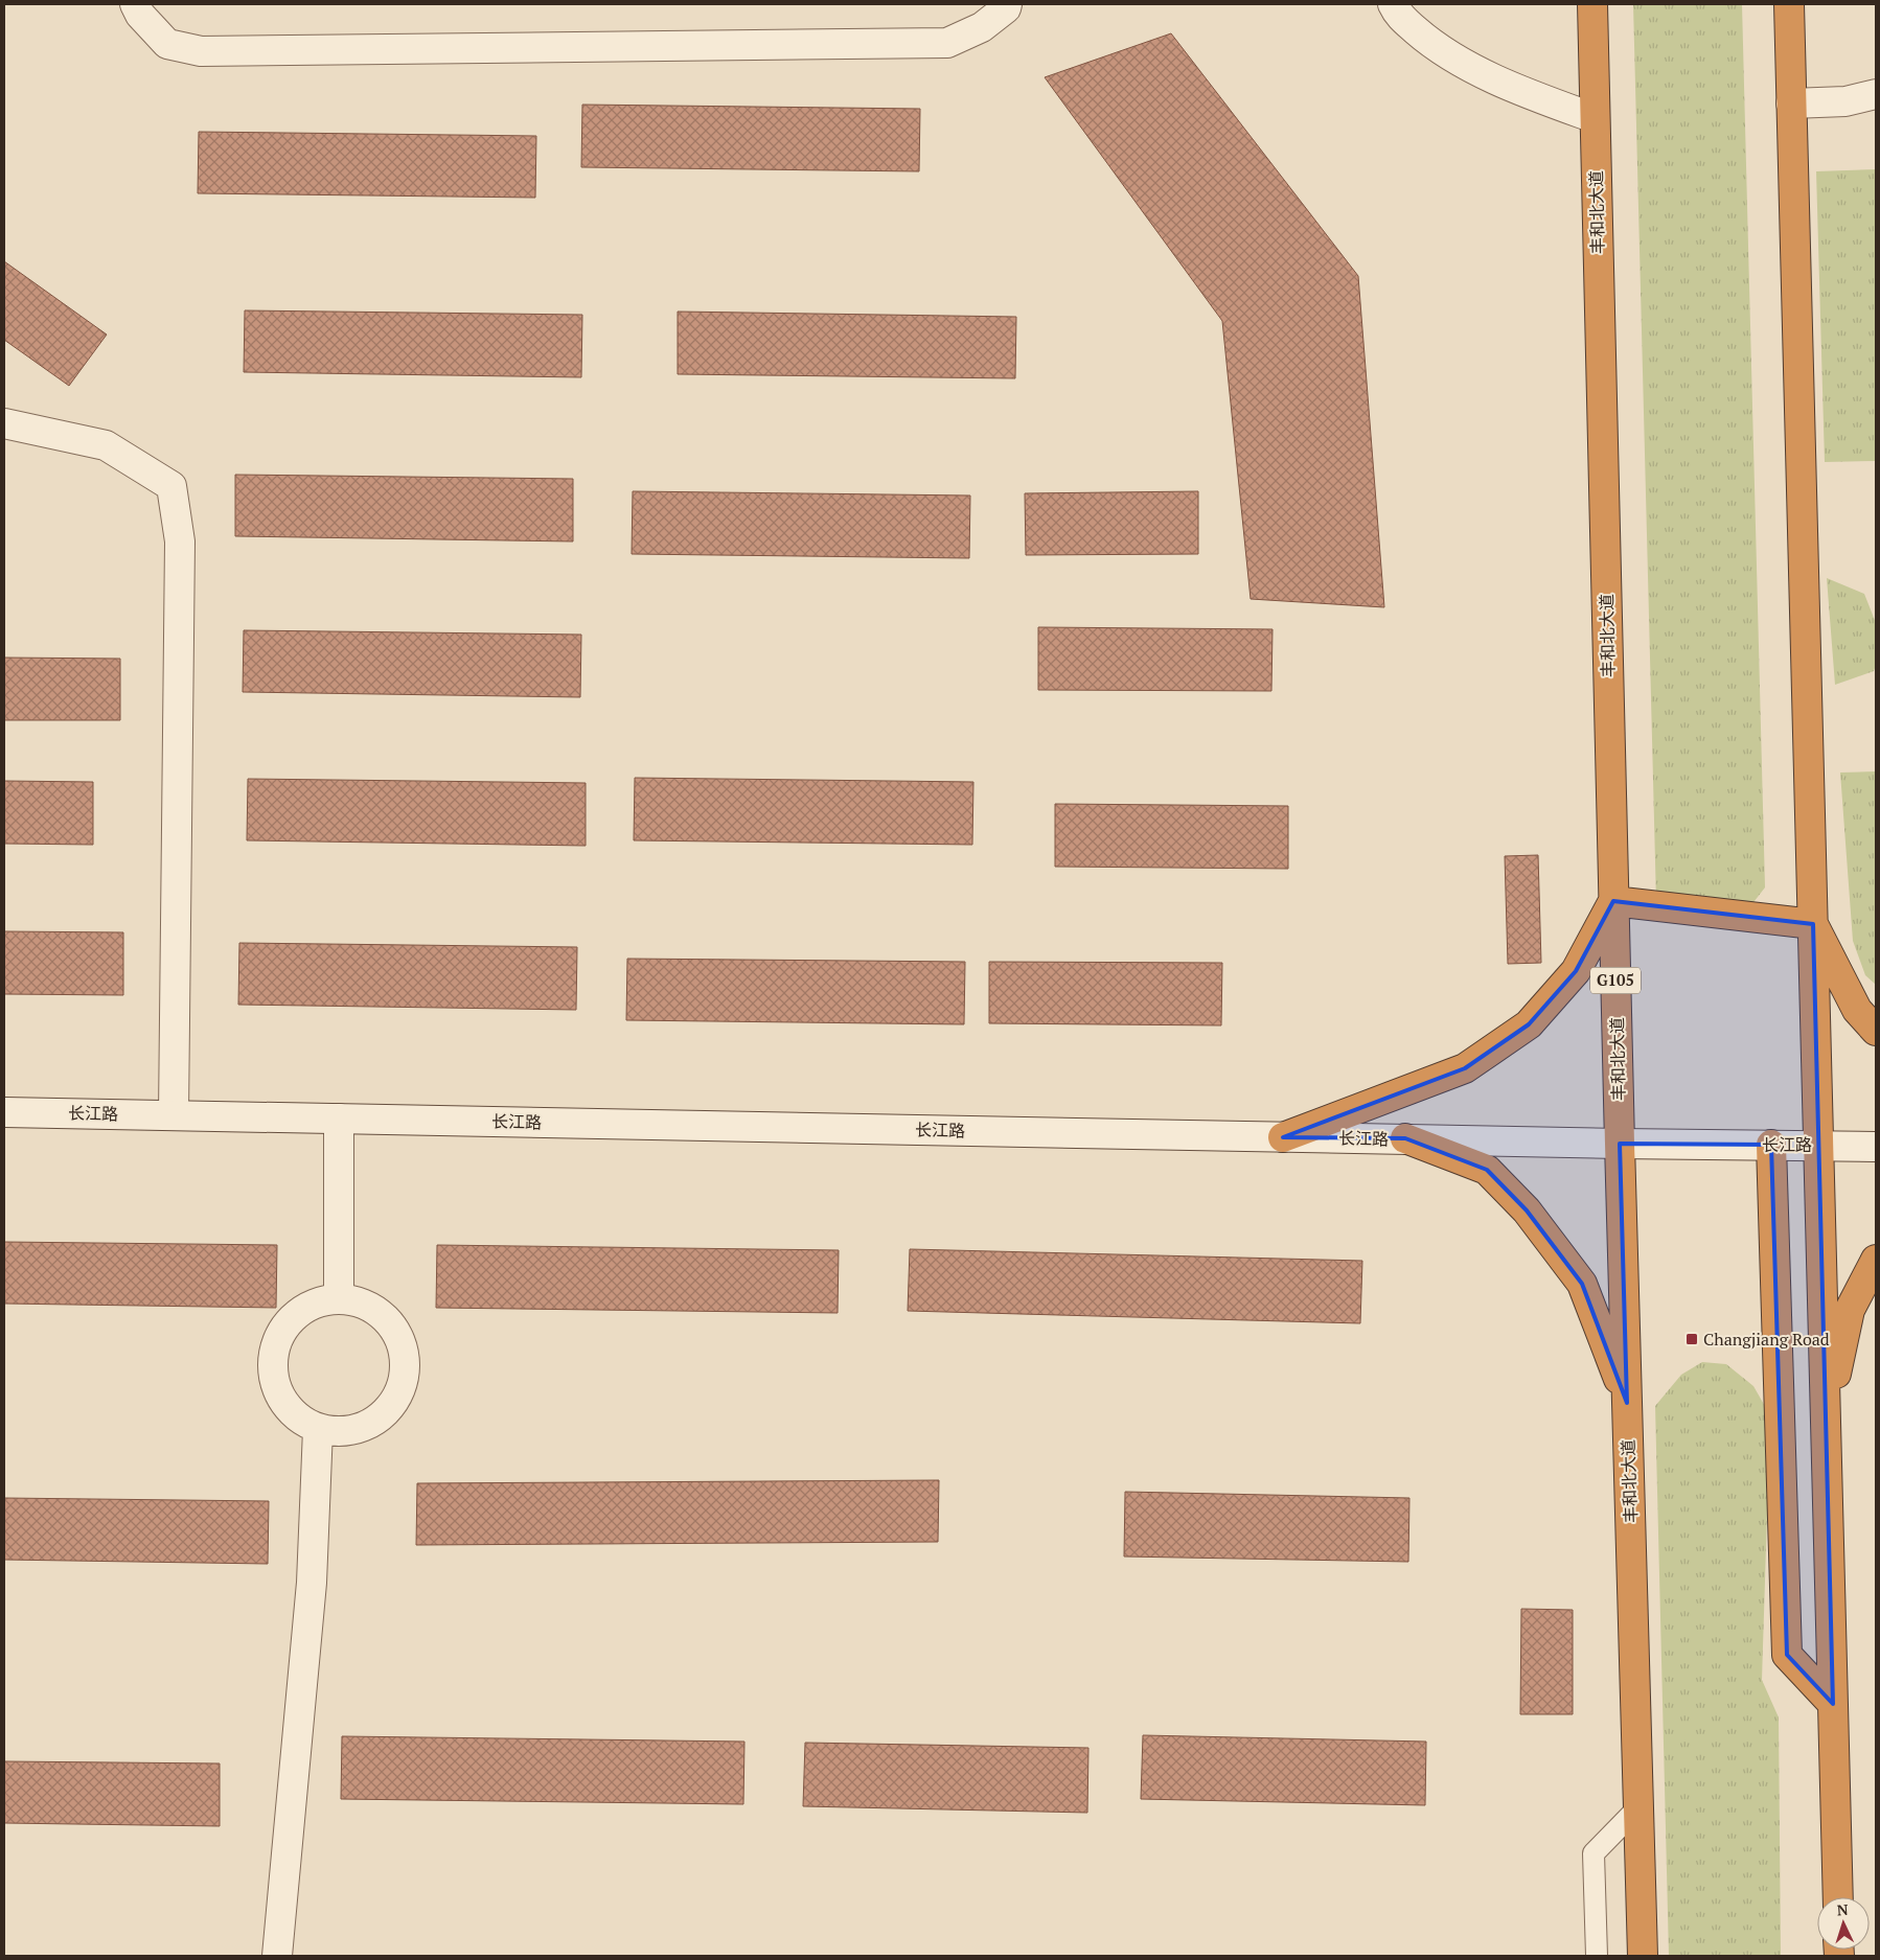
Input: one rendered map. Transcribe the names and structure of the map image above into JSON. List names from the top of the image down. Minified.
{"streets":{"highway":["丰和北大道","G105"],"street":["长江路"]},"crossings":[["丰和北大道","长江路"]],"places":{"transit":["Changjiang Road"]},"north":"top"}
